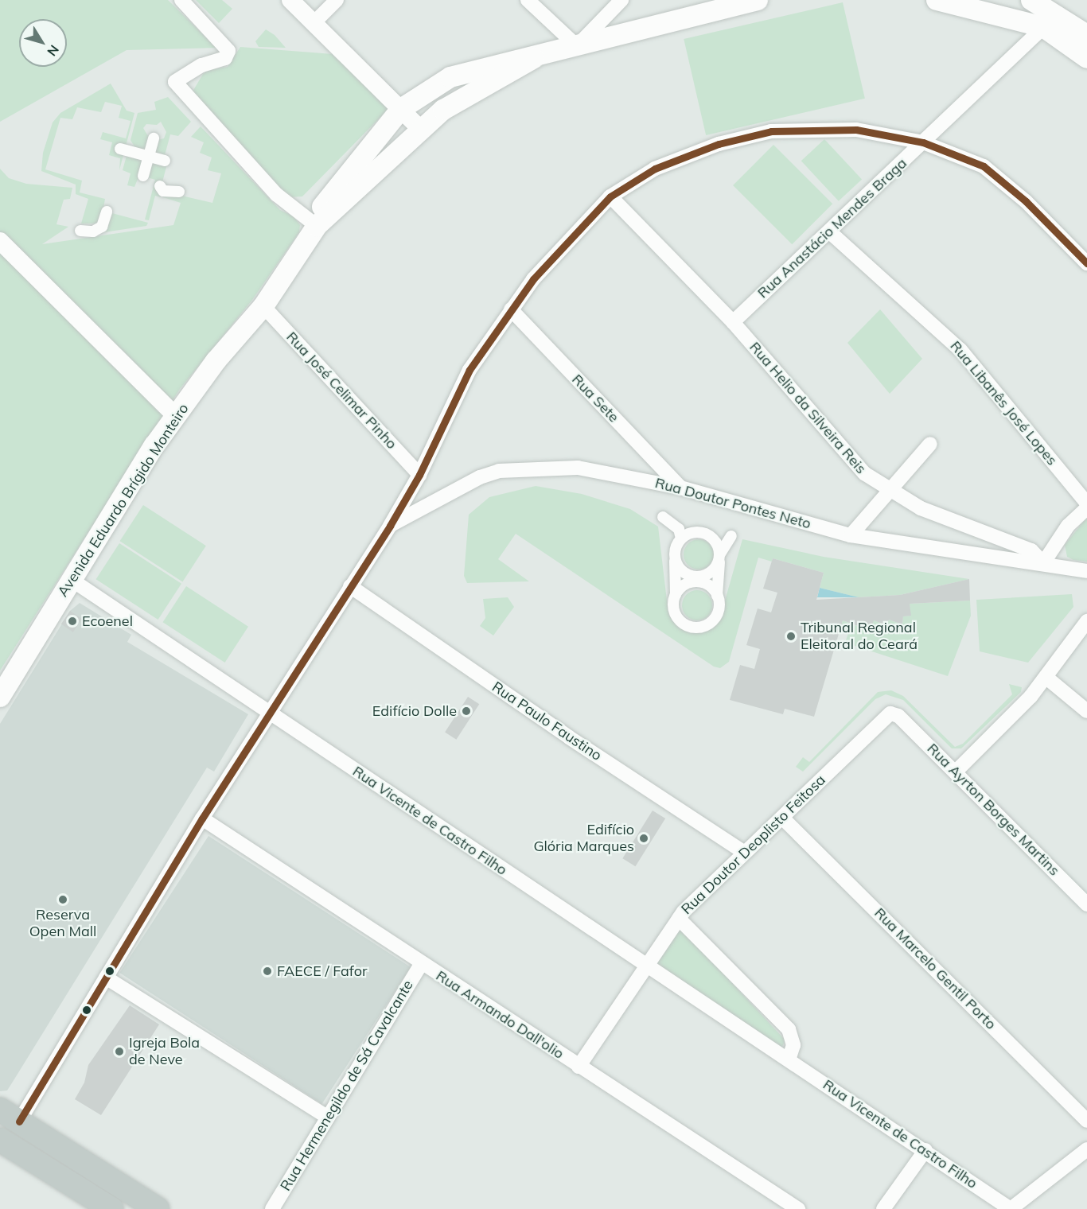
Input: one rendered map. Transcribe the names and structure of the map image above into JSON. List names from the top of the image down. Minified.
{"streets":{"main road":["Avenida Eduardo Brígido Monteiro"],"street":["Rua Anastácio Mendes Braga","Rua José Celimar Pinho","Rua Sete","Rua Libanês José Lopes","Rua Helio da Silveira Reis","Rua Doutor Pontes Neto","Rua Paulo Faustino","Rua Ayrton Borges Martins","Rua Vicente de Castro Filho","Rua Doutor Deoplisto Feitosa","Rua Marcelo Gentil Porto","Rua Armando Dall'olio","Rua Hermenegildo de Sá Cavalcante"]},"crossings":[["Rua Anastácio Mendes Braga","Rua Libanês José Lopes"],["Rua Anastácio Mendes Braga","Rua Helio da Silveira Reis"],["Rua José Celimar Pinho","Avenida Eduardo Brígido Monteiro"],["Rua Sete","Rua Doutor Pontes Neto"],["Rua Helio da Silveira Reis","Rua Doutor Pontes Neto"],["Avenida Eduardo Brígido Monteiro","Rua Vicente de Castro Filho"],["Rua Paulo Faustino","Rua Doutor Deoplisto Feitosa"],["Rua Ayrton Borges Martins","Rua Doutor Deoplisto Feitosa"],["Rua Vicente de Castro Filho","Rua Doutor Deoplisto Feitosa"],["Rua Doutor Deoplisto Feitosa","Rua Marcelo Gentil Porto"],["Rua Doutor Deoplisto Feitosa","Rua Armando Dall'olio"],["Rua Armando Dall'olio","Rua Hermenegildo de Sá Cavalcante"]],"places":["Ecoenel","Tribunal Regional Eleitoral do Ceará","Edifício Dolle","Edifício Glória Marques","Reserva Open Mall","FAECE / Fafor","Igreja Bola de Neve"],"north":"bottom right"}
